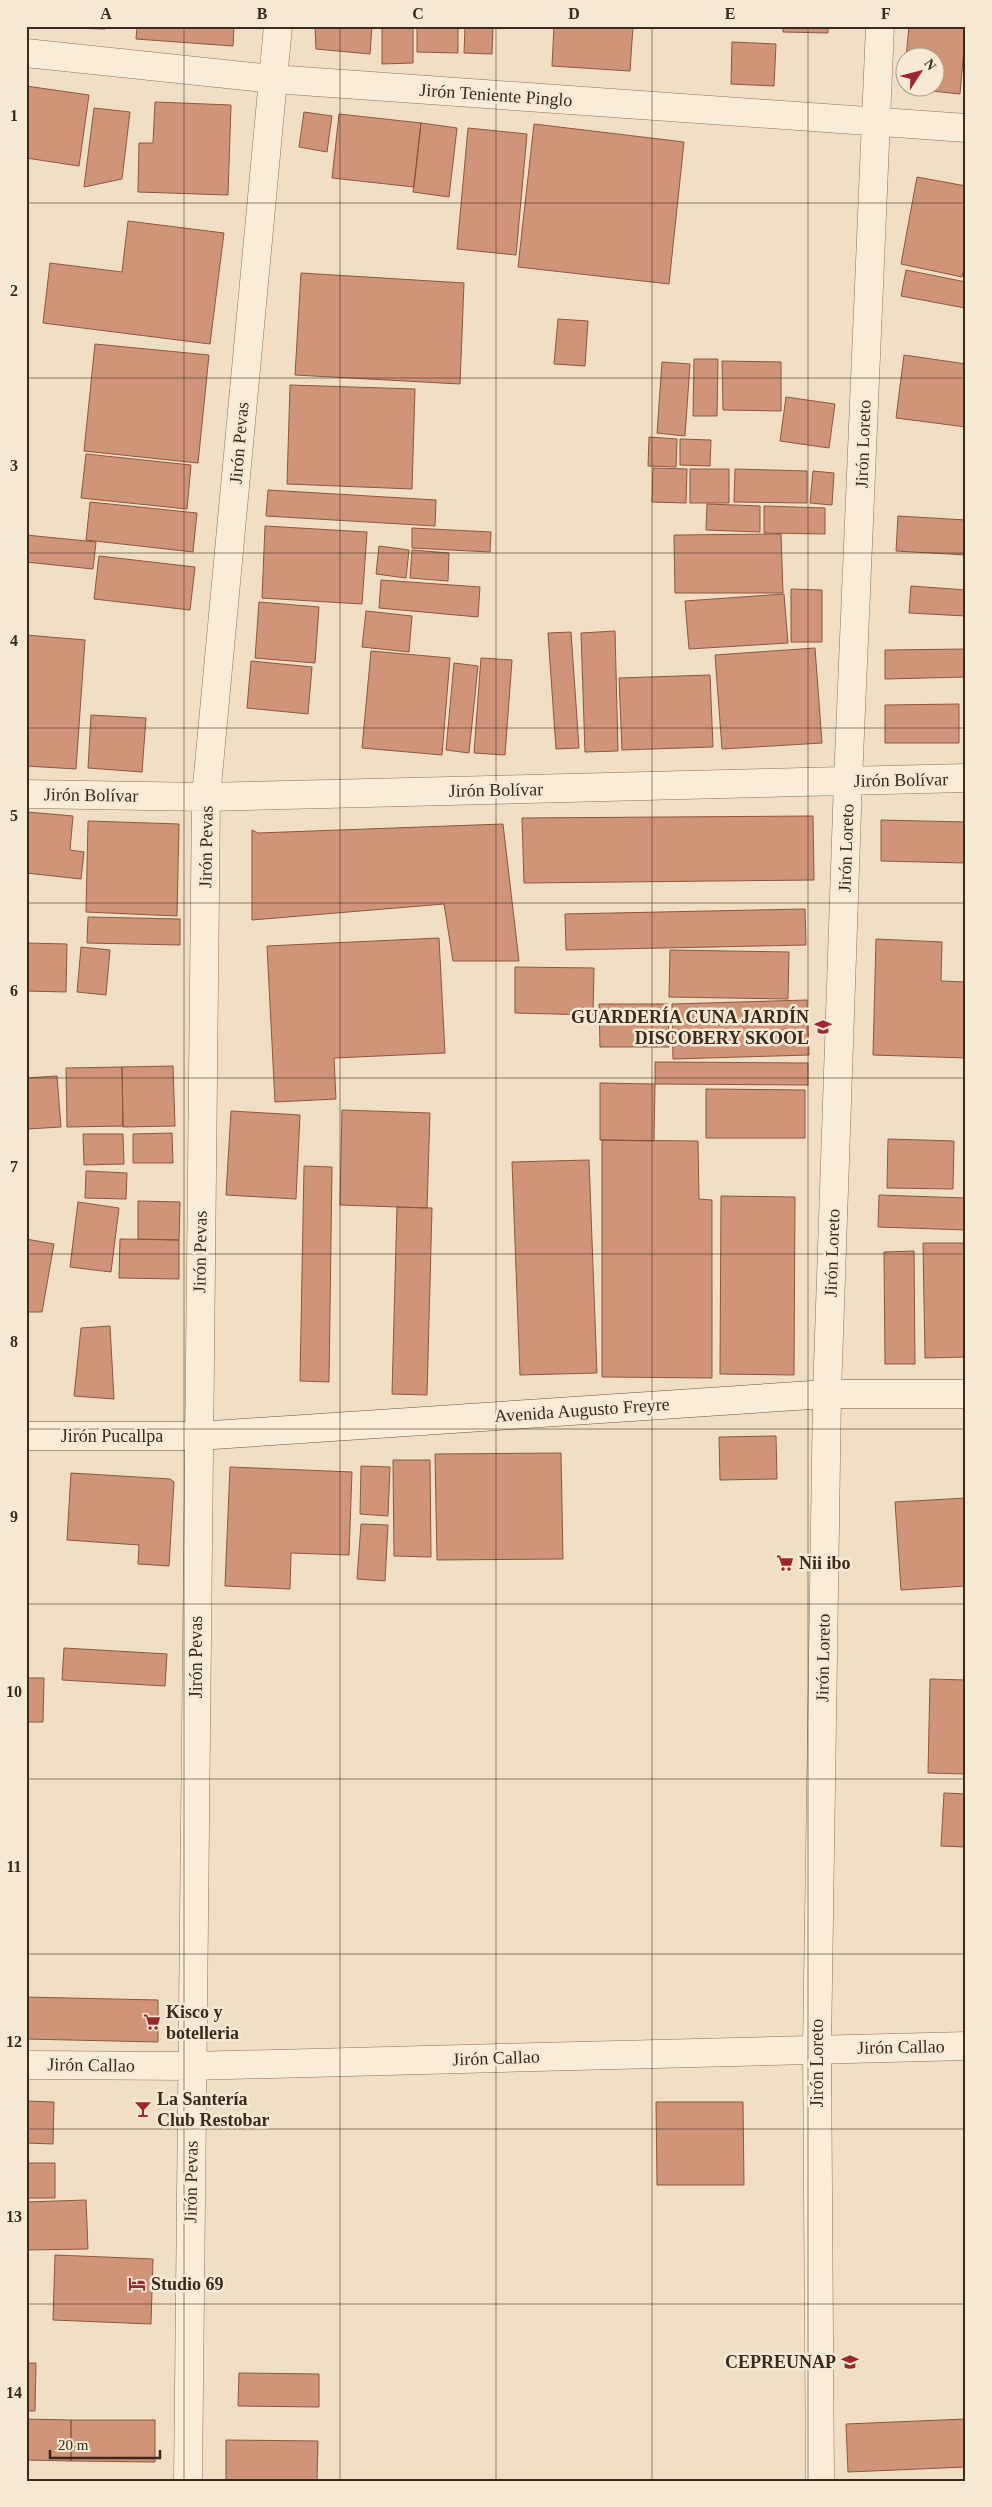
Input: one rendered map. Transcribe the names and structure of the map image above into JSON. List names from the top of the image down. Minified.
{"streets":{"street":["Jirón Teniente Pinglo","Jirón Pevas","Jirón Loreto","Jirón Bolívar","Avenida Augusto Freyre","Jirón Pucallpa","Jirón Callao"]},"crossings":[["Jirón Teniente Pinglo","Jirón Pevas"],["Jirón Teniente Pinglo","Jirón Loreto"],["Jirón Pevas","Jirón Bolívar"],["Jirón Pevas","Avenida Augusto Freyre"],["Jirón Pevas","Jirón Pucallpa"],["Jirón Pevas","Jirón Callao"],["Jirón Loreto","Jirón Bolívar"],["Jirón Loreto","Avenida Augusto Freyre"],["Jirón Loreto","Jirón Callao"],["Avenida Augusto Freyre","Jirón Pucallpa"]],"places":{"school or university":["GUARDERÍA CUNA JARDÍN DISCOBERY SKOOL","CEPREUNAP"],"supermarket":["Nii ibo","Kisco y botelleria"],"bar":["La Santería Club Restobar"],"hotel":["Studio 69"]},"scale_bar":"20 m","north":"top right","grid":{"columns":["A","B","C","D","E","F"],"rows":["1","2","3","4","5","6","7","8","9","10","11","12","13","14"]}}
